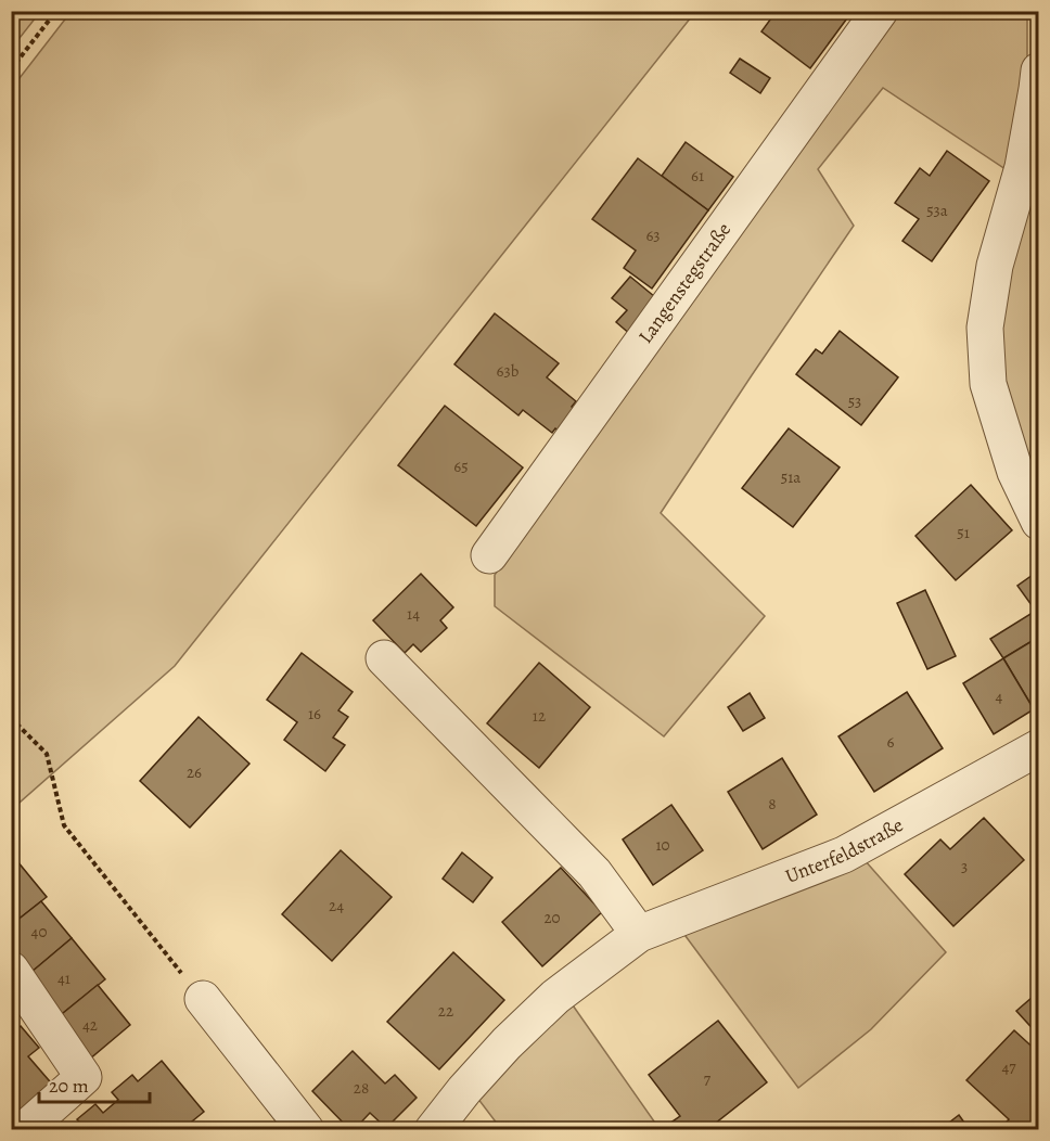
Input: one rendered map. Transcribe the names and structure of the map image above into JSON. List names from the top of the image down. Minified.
{"streets":{"street":["Langenstegstraße","Unterfeldstraße"]},"house_numbers":["61","53a","63","63b","53","65","51a","51","14","4","16","12","6","26","8","10","3","24","20","40","41","22","42","47","7","28"],"scale_bar":"20 m"}
